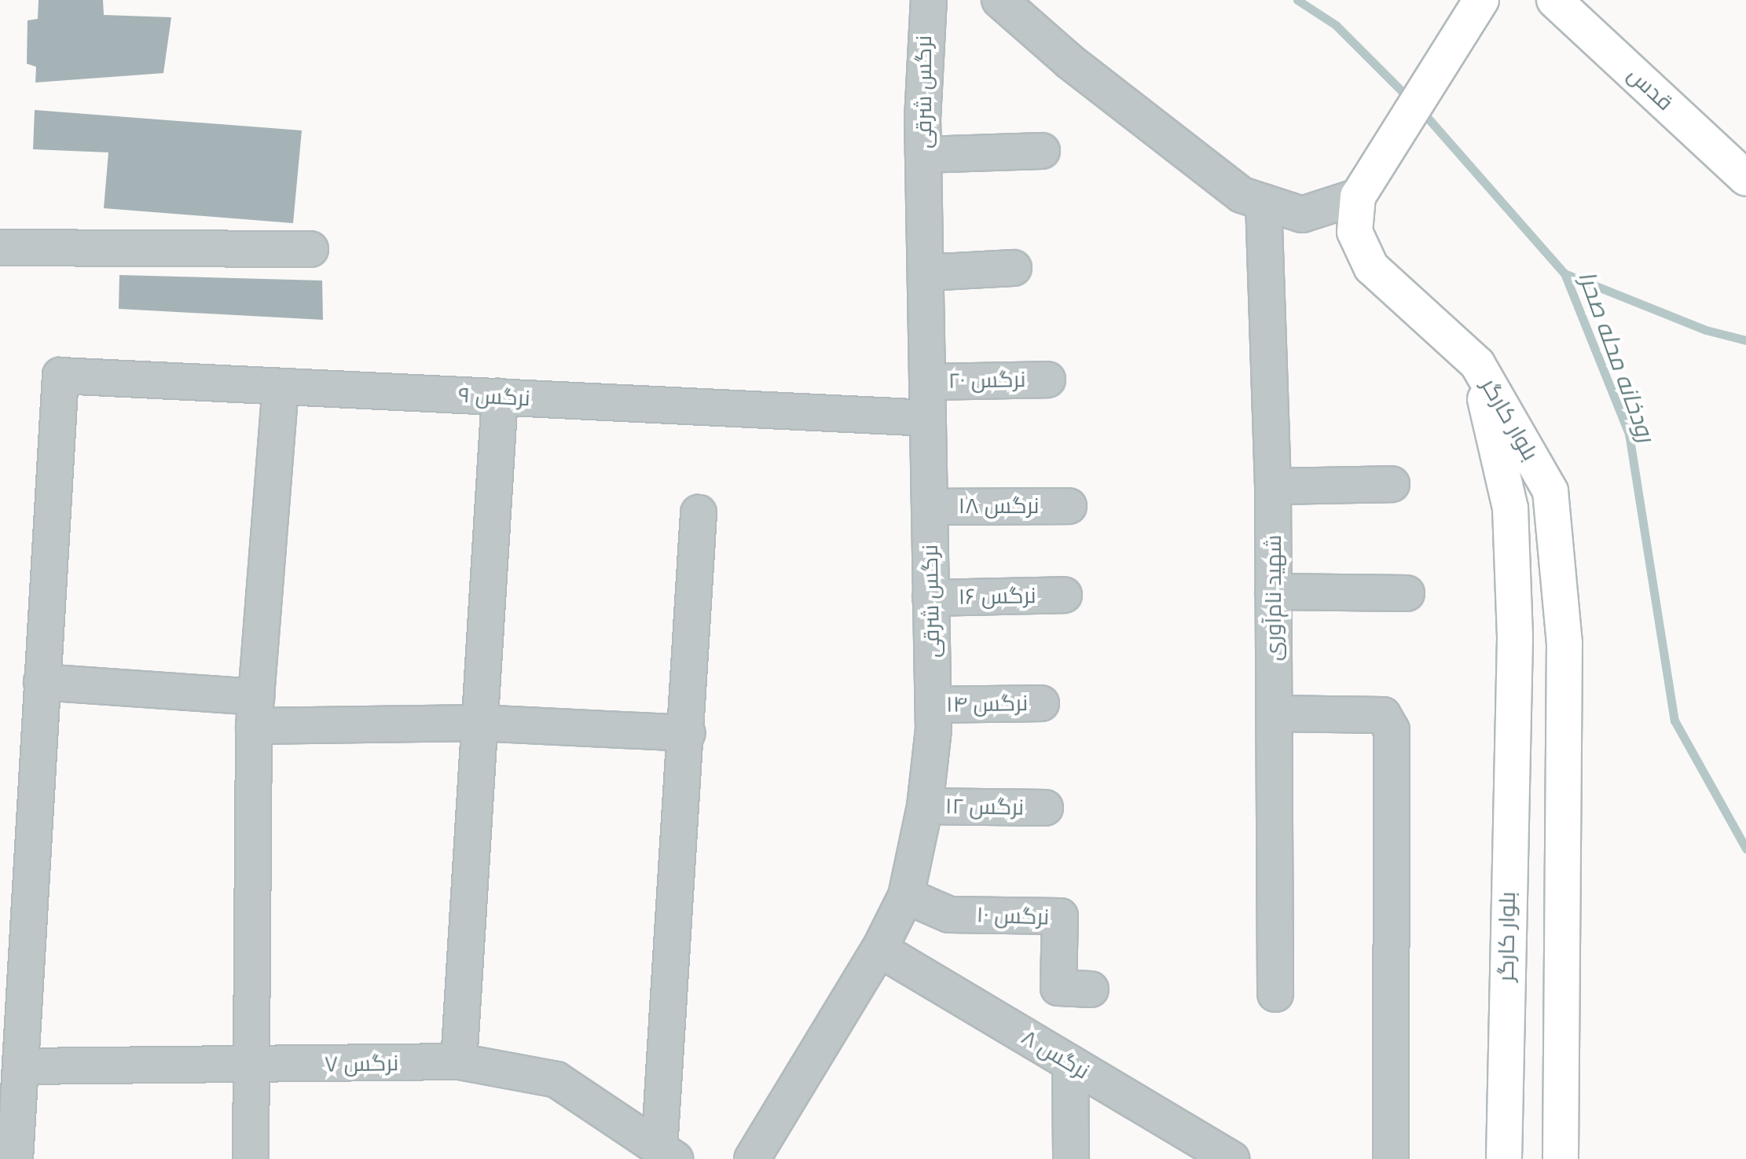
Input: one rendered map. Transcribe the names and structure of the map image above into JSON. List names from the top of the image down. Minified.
{"streets":{"main road":["قدس","بلوار کارگر"],"street":["نرگس شرقی","نرگس ۲۰","نرگس ۹","نرگس ۱۸","نرگس ۱۶","شهید نام‌آوری","نرگس ۱۴","نرگس ۱۲","نرگس ۱۰","نرگس ۸","نرگس ۷"]},"crossings":[["نرگس شرقی","نرگس ۲۰"],["نرگس شرقی","نرگس ۹"],["نرگس شرقی","نرگس ۱۸"],["نرگس شرقی","نرگس ۱۶"],["نرگس شرقی","نرگس ۱۴"],["نرگس شرقی","نرگس ۱۲"],["نرگس شرقی","نرگس ۱۰"],["نرگس شرقی","نرگس ۸"]],"water":["رودخانه محله صحرا"]}
